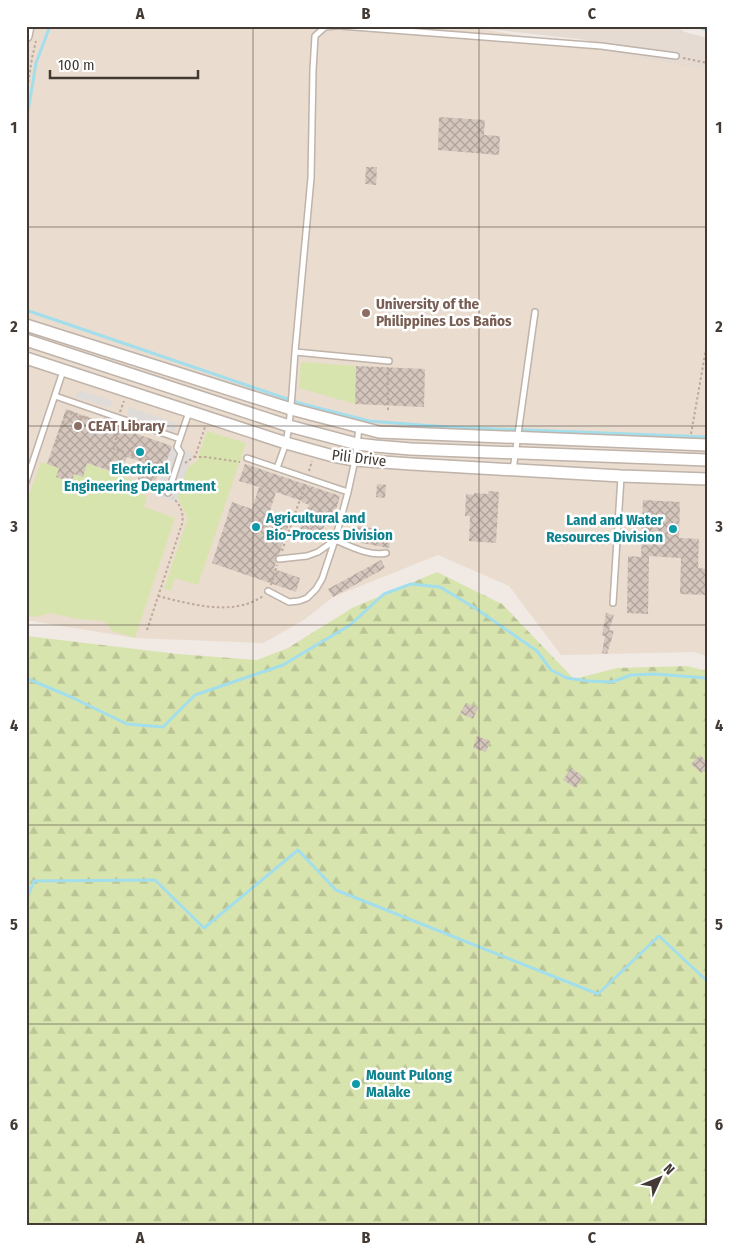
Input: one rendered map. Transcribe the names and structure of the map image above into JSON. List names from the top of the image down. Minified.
{"streets":{"street":["Pili Drive"]},"places":["University of the Philippines Los Baños","CEAT Library","Electrical Engineering Department","Agricultural and Bio-Process Division","Land and Water Resources Division","Mount Pulong Malake"],"scale_bar":"100 m","north":"top right","grid":{"columns":["A","B","C"],"rows":["1","2","3","4","5","6"]}}
